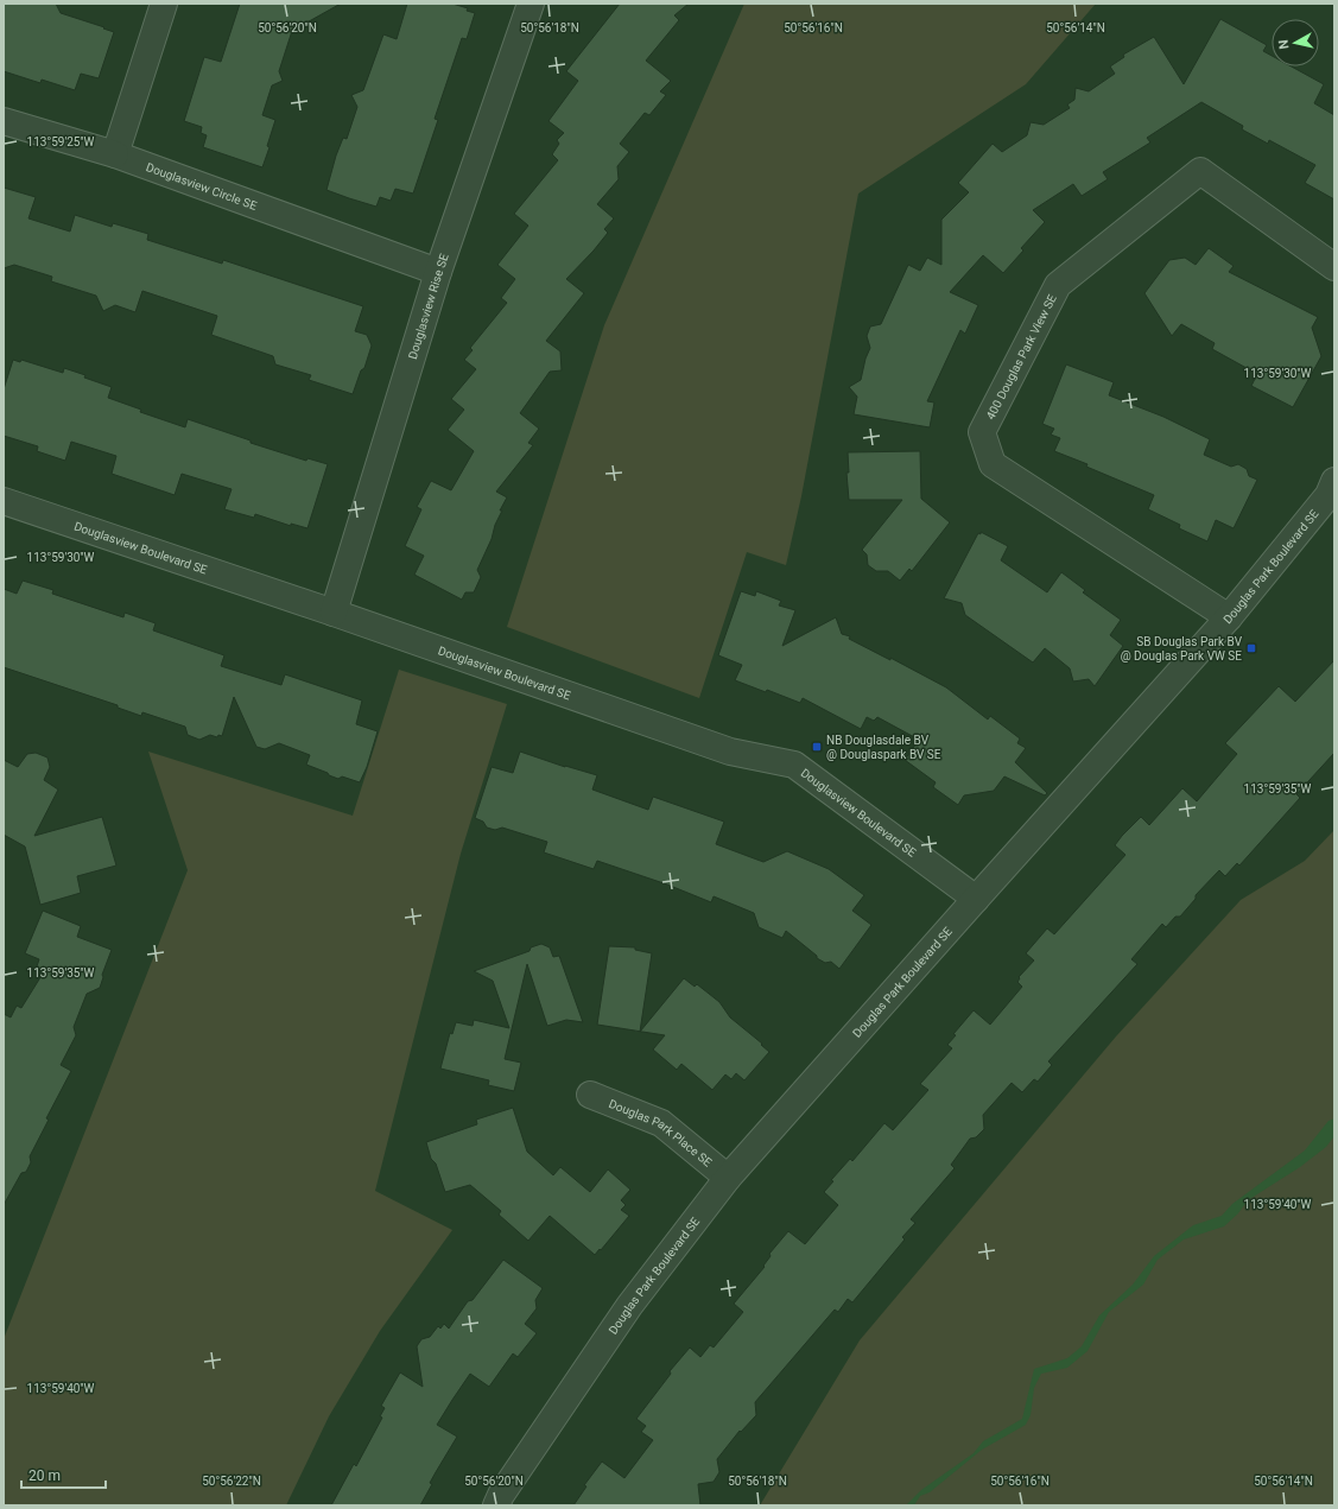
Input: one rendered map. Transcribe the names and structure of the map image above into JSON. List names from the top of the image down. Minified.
{"streets":{"street":["Douglasview Circle SE","Douglasview Rise SE","400 Douglas Park View SE","Douglasview Boulevard SE","Douglas Park Boulevard SE","Douglas Park Place SE"]},"crossings":[["Douglasview Circle SE","Douglasview Rise SE"],["Douglasview Rise SE","Douglasview Boulevard SE"],["400 Douglas Park View SE","Douglas Park Boulevard SE"],["Douglasview Boulevard SE","Douglas Park Boulevard SE"],["Douglas Park Boulevard SE","Douglas Park Place SE"]],"places":{"transit":["SB Douglas Park BV @ Douglas Park VW SE","NB Douglasdale BV @ Douglaspark BV SE"]},"scale_bar":"20 m","north":"left","coordinates":["50°56'20\"N","50°56'18\"N","50°56'16\"N","50°56'14\"N","113°59'25\"W","113°59'30\"W","113°59'35\"W","113°59'40\"W","50°56'22\"N"]}
